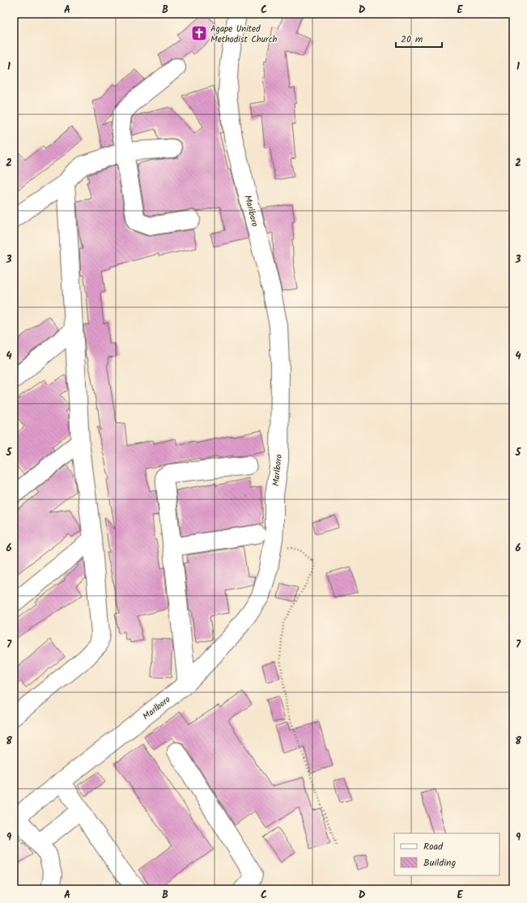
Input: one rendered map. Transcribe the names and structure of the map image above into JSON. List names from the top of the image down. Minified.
{"streets":{"street":["Marlboro"]},"places":{"church":["Agape United Methodist Church"]},"legend":["Road","Building"],"scale_bar":"20 m","grid":{"columns":["A","B","C","D","E"],"rows":["1","2","3","4","5","6","7","8","9"]}}
